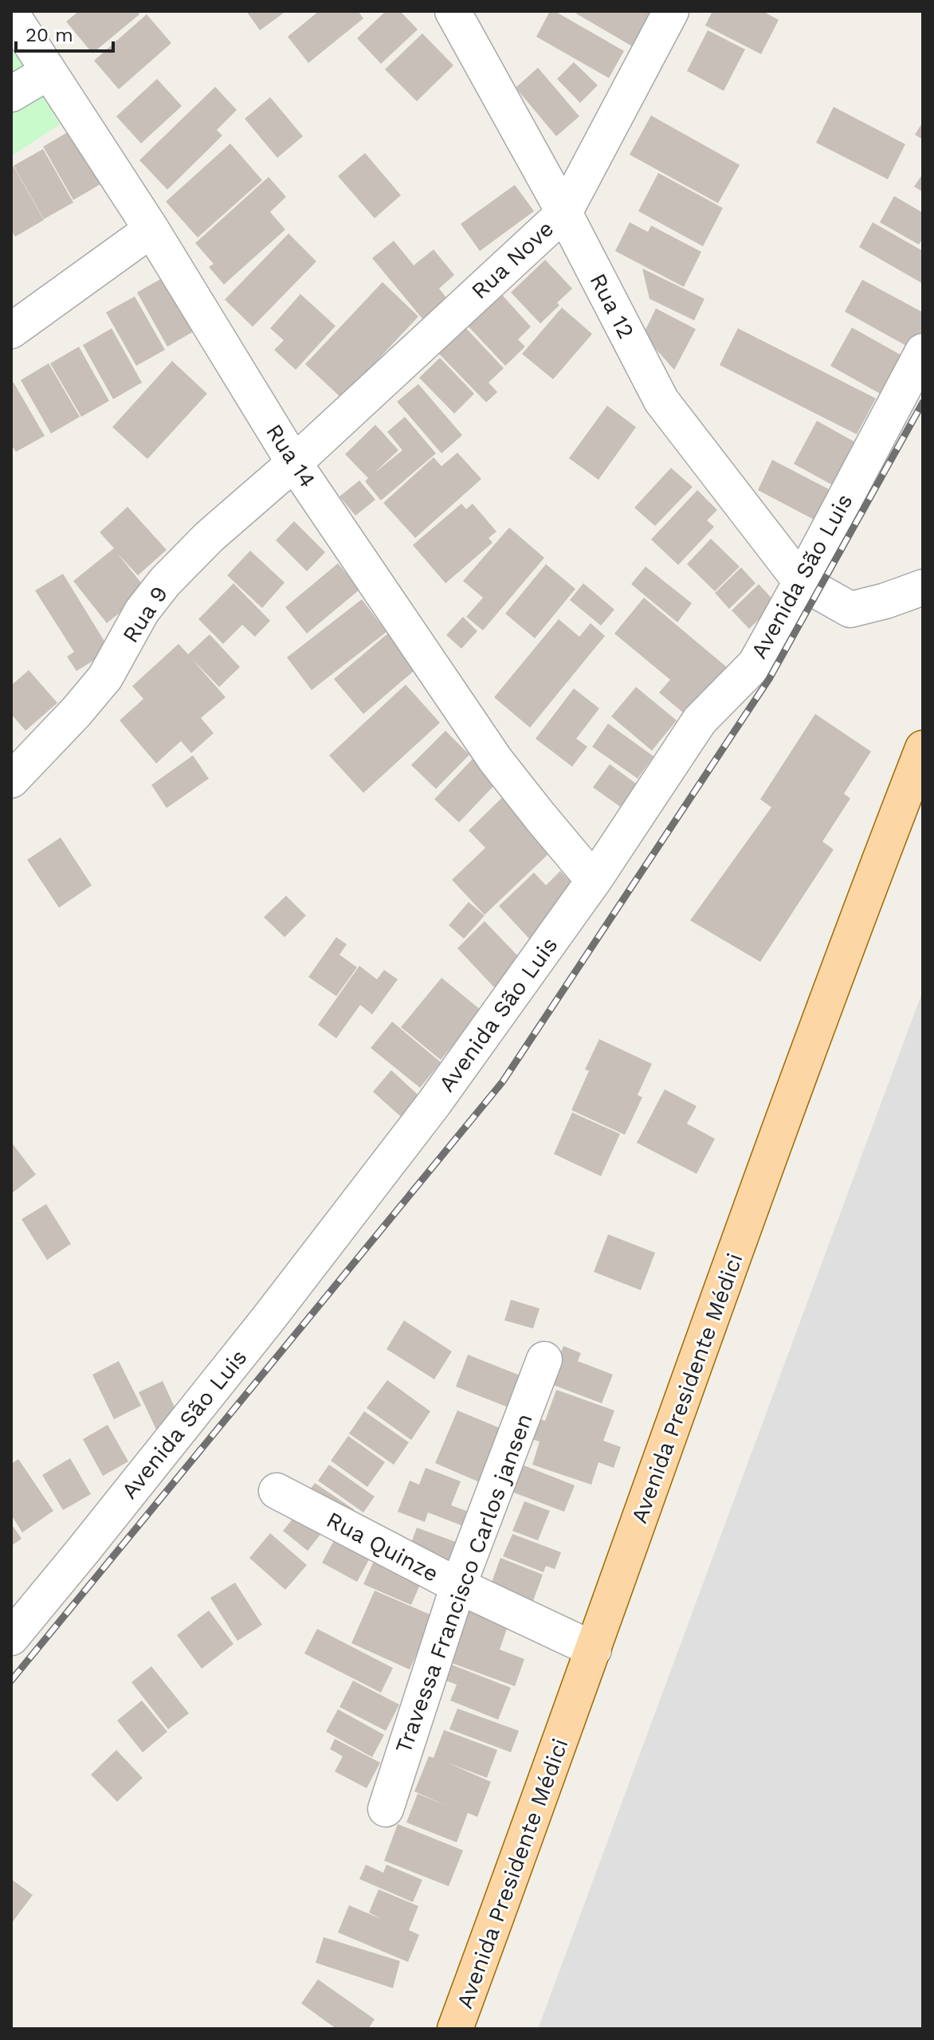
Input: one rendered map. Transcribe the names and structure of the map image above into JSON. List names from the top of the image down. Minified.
{"streets":{"main road":["Avenida Presidente Médici"],"street":["Rua Nove","Rua 12","Rua 14","Avenida São Luis","Rua 9","Rua Quinze","Travessa Francisco Carlos jansen"]},"crossings":[["Rua Nove","Rua 12"],["Rua Nove","Rua 14"],["Rua Nove","Rua 9"],["Rua 12","Avenida São Luis"],["Rua 14","Avenida São Luis"],["Rua 14","Rua 9"],["Avenida Presidente Médici","Rua Quinze"],["Rua Quinze","Travessa Francisco Carlos jansen"]],"scale_bar":"20 m"}
